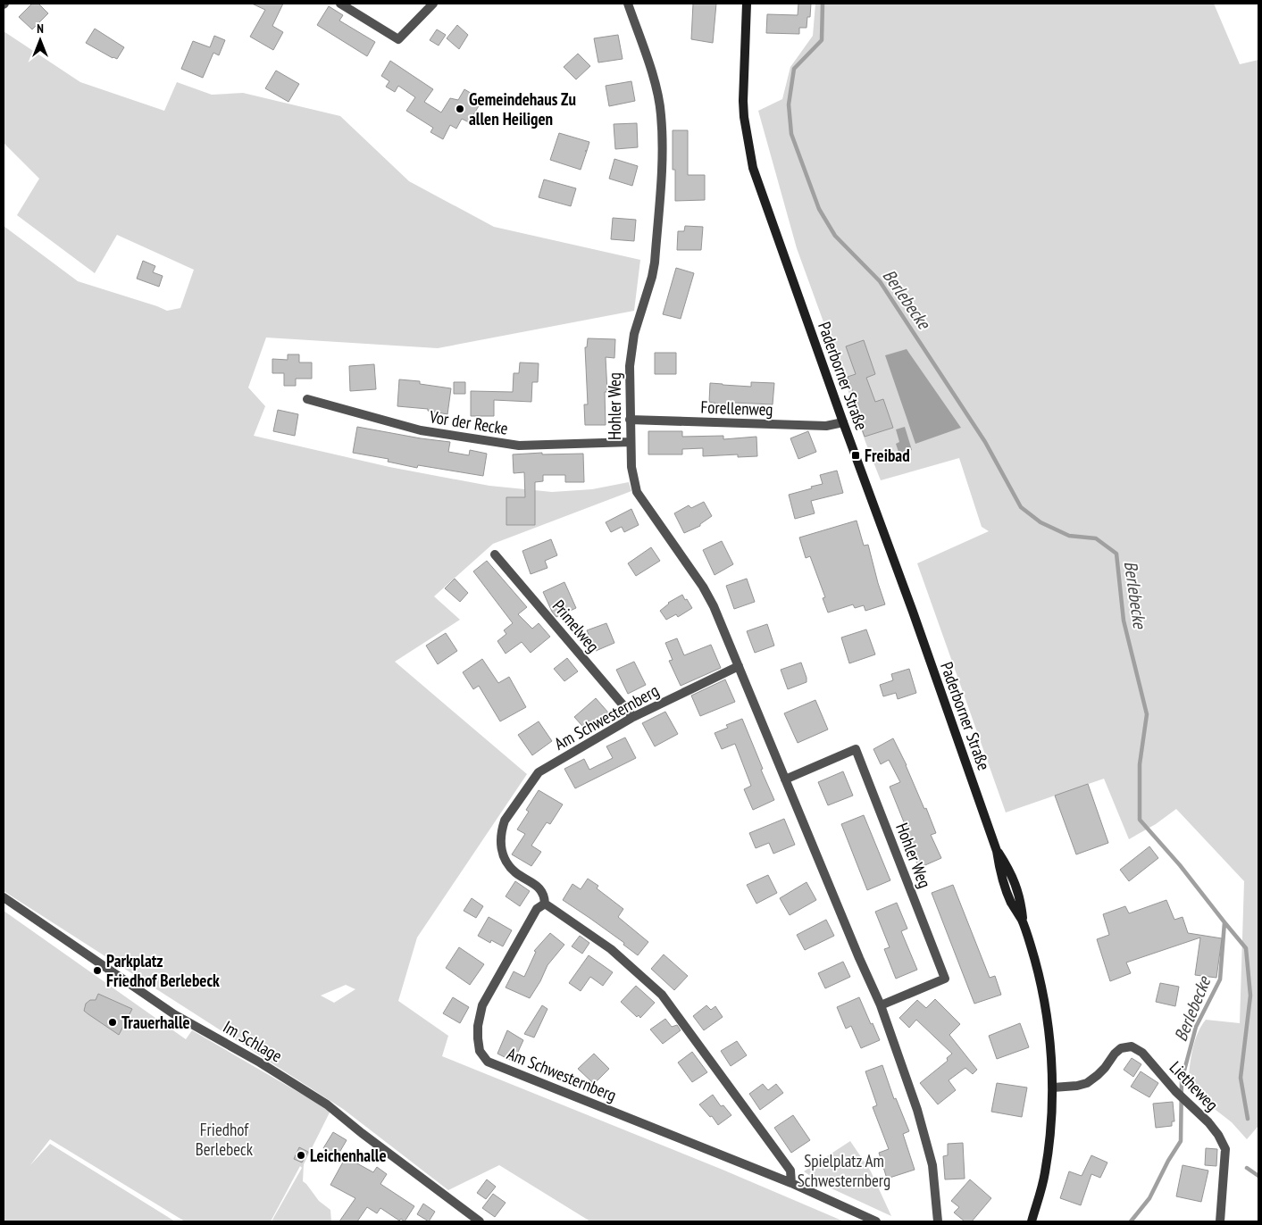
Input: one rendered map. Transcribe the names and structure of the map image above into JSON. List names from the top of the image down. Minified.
{"streets":{"main road":["Paderborner Straße"],"street":["Hohler Weg","Forellenweg","Vor der Recke","Primelweg","Am Schwesternberg","Im Schlage","Lietheweg"]},"crossings":[["Paderborner Straße","Forellenweg"],["Paderborner Straße","Lietheweg"],["Hohler Weg","Forellenweg"],["Hohler Weg","Vor der Recke"],["Hohler Weg","Am Schwesternberg"],["Primelweg","Am Schwesternberg"]],"water":["Berlebecke"],"parks":["Friedhof Berlebeck","Spielplatz Am Schwesternberg"],"places":{"other":["Gemeindehaus Zu allen Heiligen","Parkplatz Friedhof Berlebeck","Trauerhalle","Leichenhalle"],"transit":["Freibad"]},"north":"top"}
